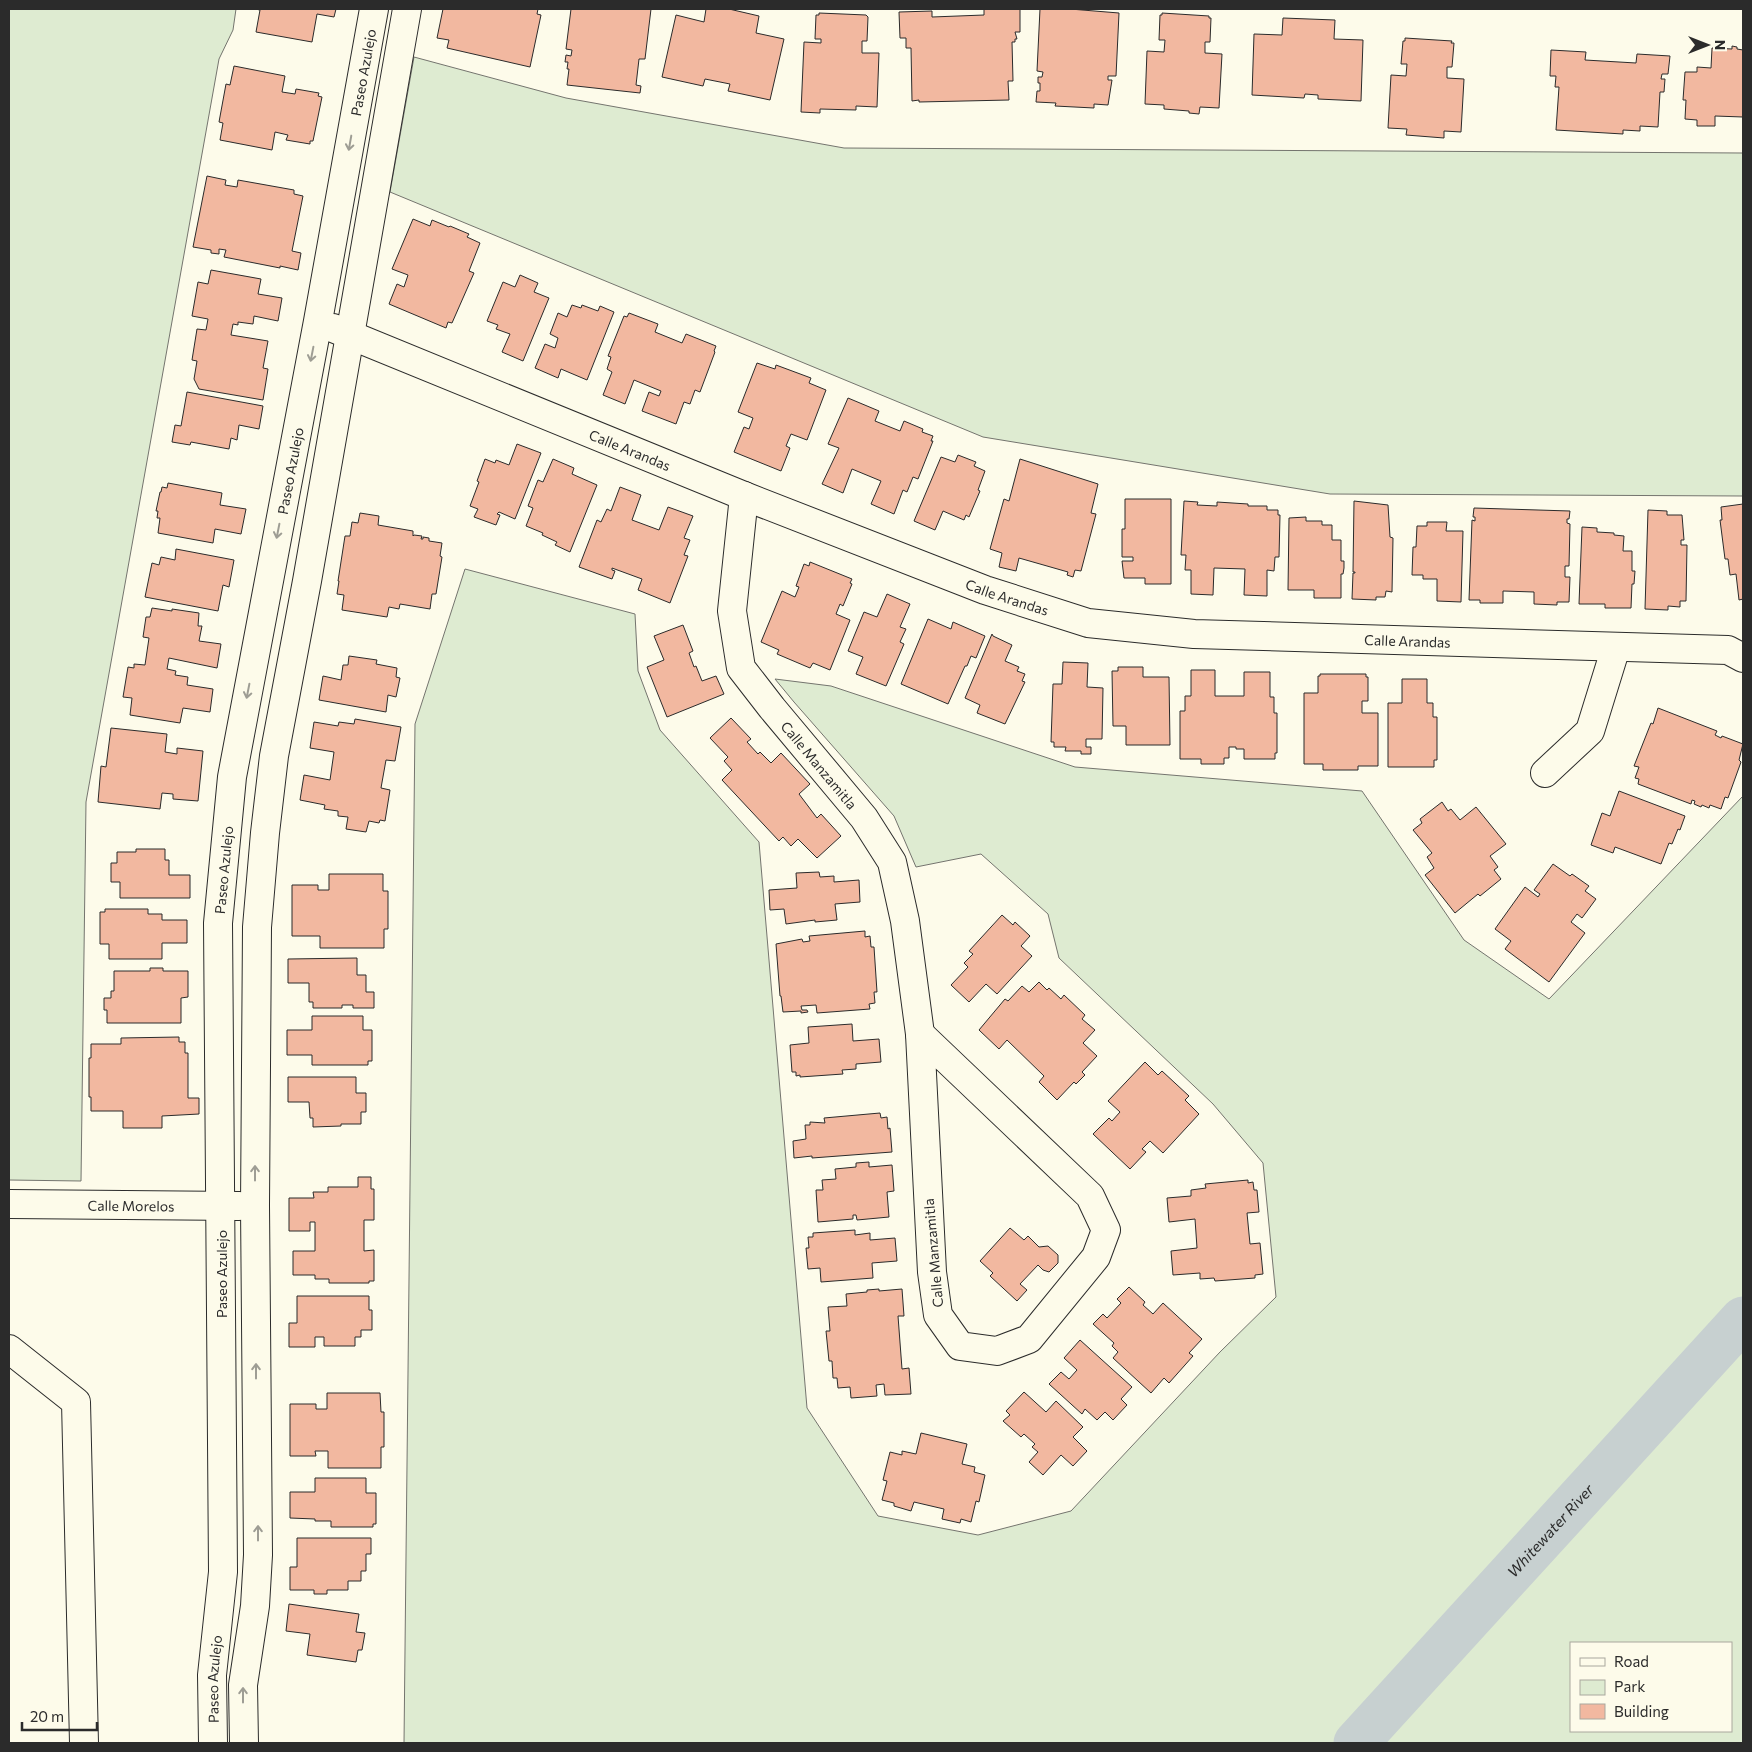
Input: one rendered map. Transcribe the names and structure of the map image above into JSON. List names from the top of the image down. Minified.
{"streets":{"street":["Paseo Azulejo","Calle Arandas","Calle Manzamitla","Calle Morelos"]},"crossings":[["Paseo Azulejo","Calle Arandas"],["Paseo Azulejo","Calle Morelos"],["Calle Arandas","Calle Manzamitla"]],"water":["Whitewater River"],"legend":["Road","Park","Building"],"scale_bar":"20 m","north":"right"}
